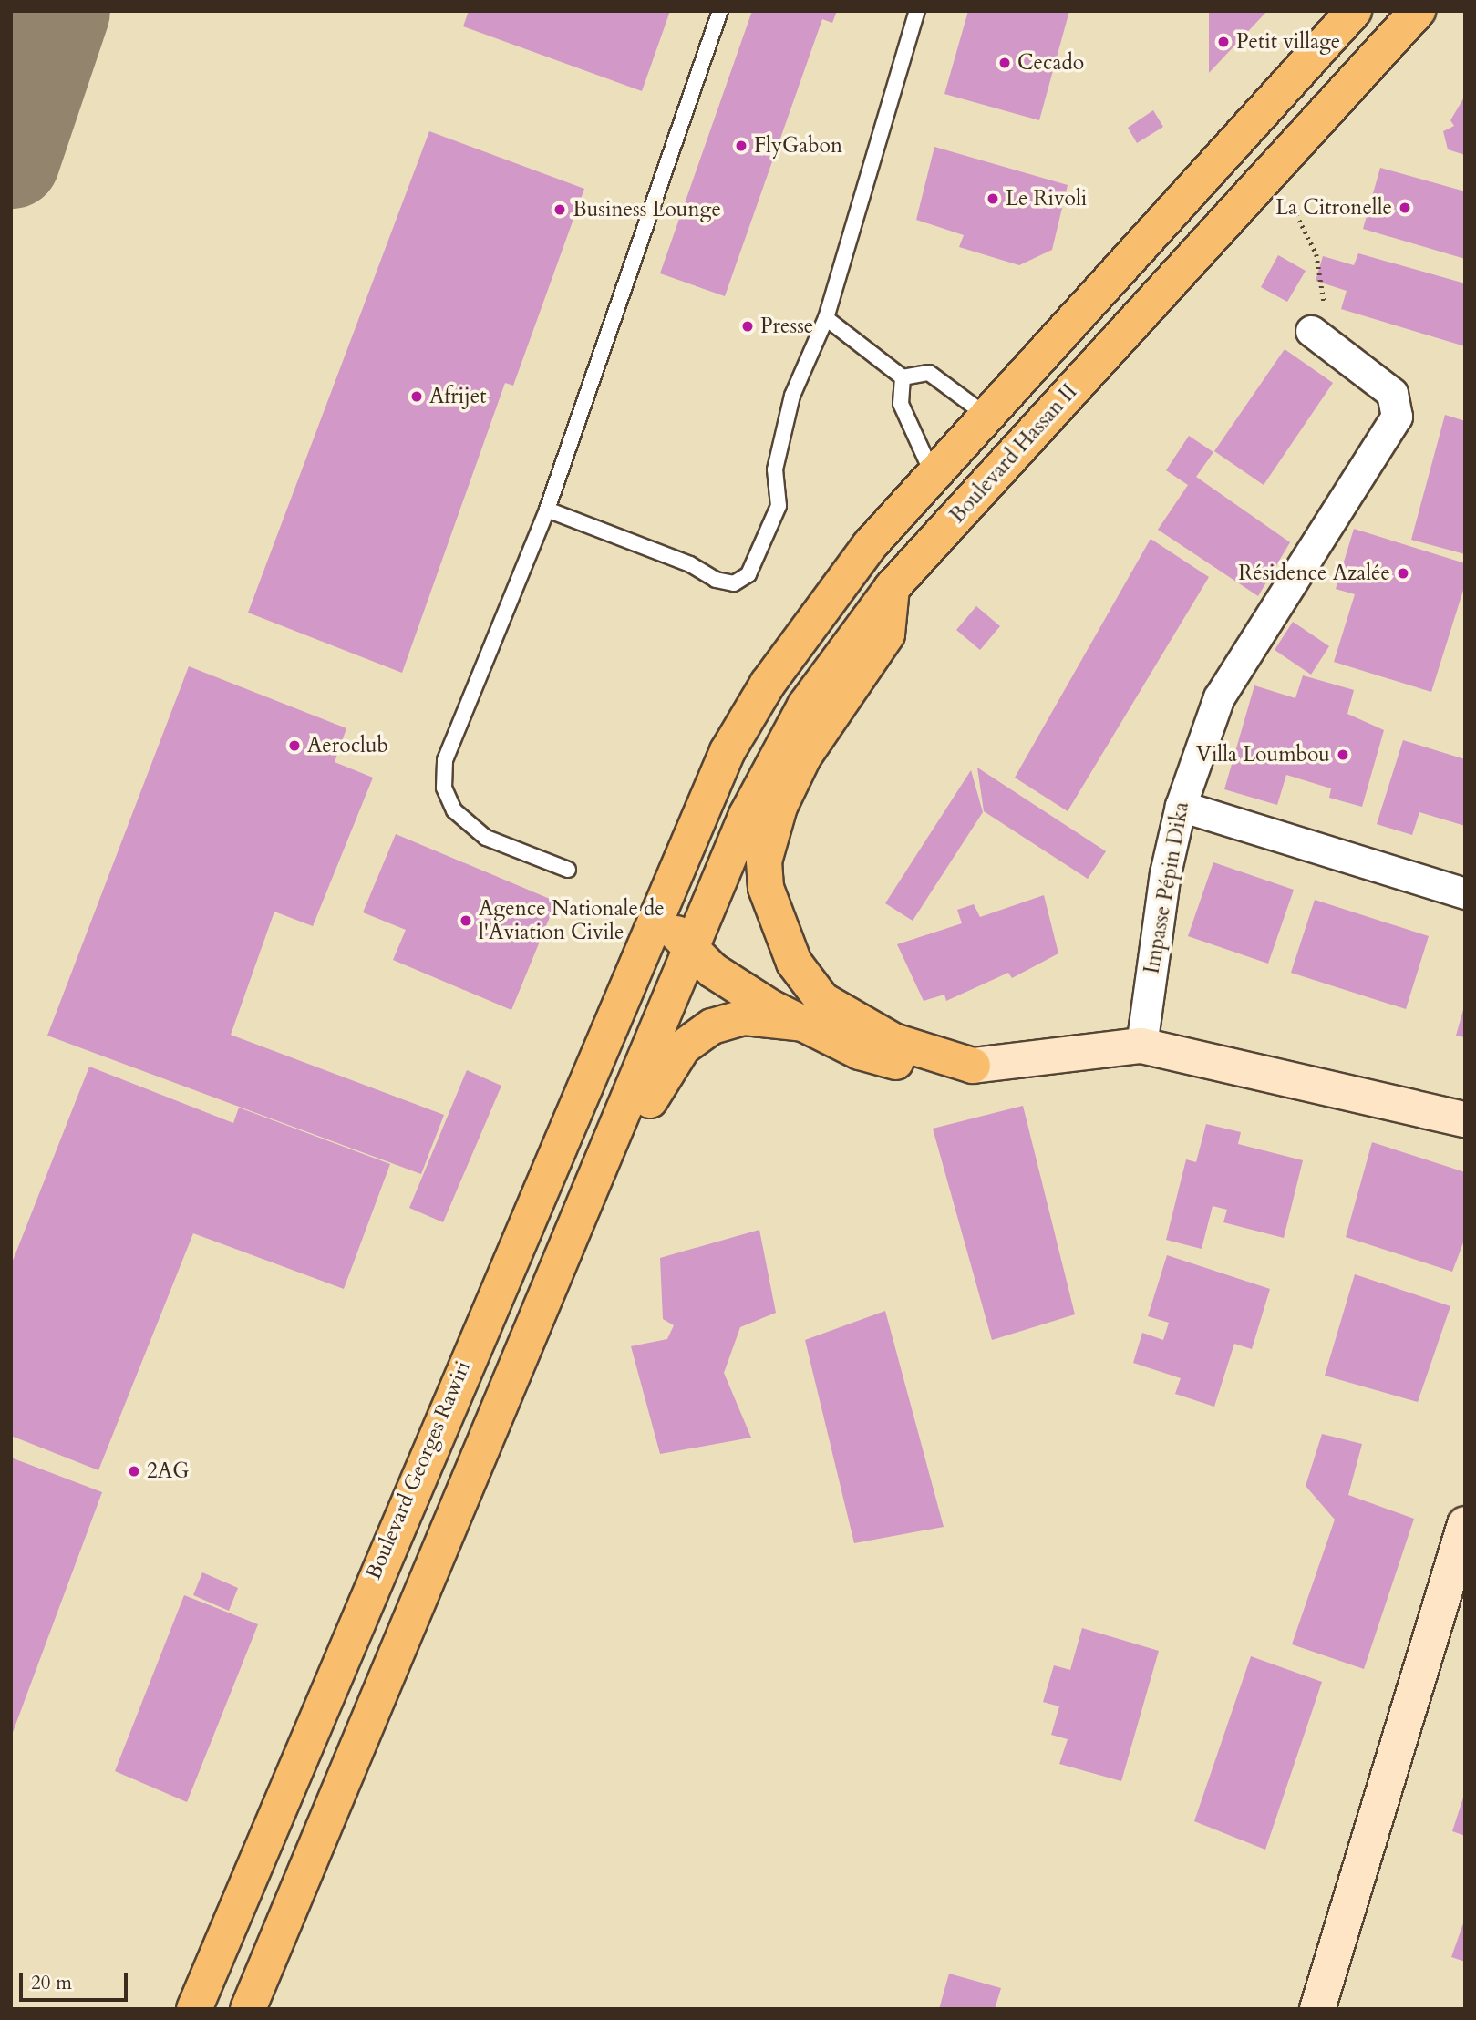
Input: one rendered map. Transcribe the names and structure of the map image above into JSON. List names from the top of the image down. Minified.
{"streets":{"main road":["Boulevard Hassan II","Boulevard Georges Rawiri"],"street":["Impasse Pépin Dika"]},"places":["Petit village","Cecado","FlyGabon","Le Rivoli","La Citronelle","Business Lounge","Presse","Afrijet","Résidence Azalée","Aeroclub","Villa Loumbou","Agence Nationale de l'Aviation Civile","2AG"],"scale_bar":"20 m"}
